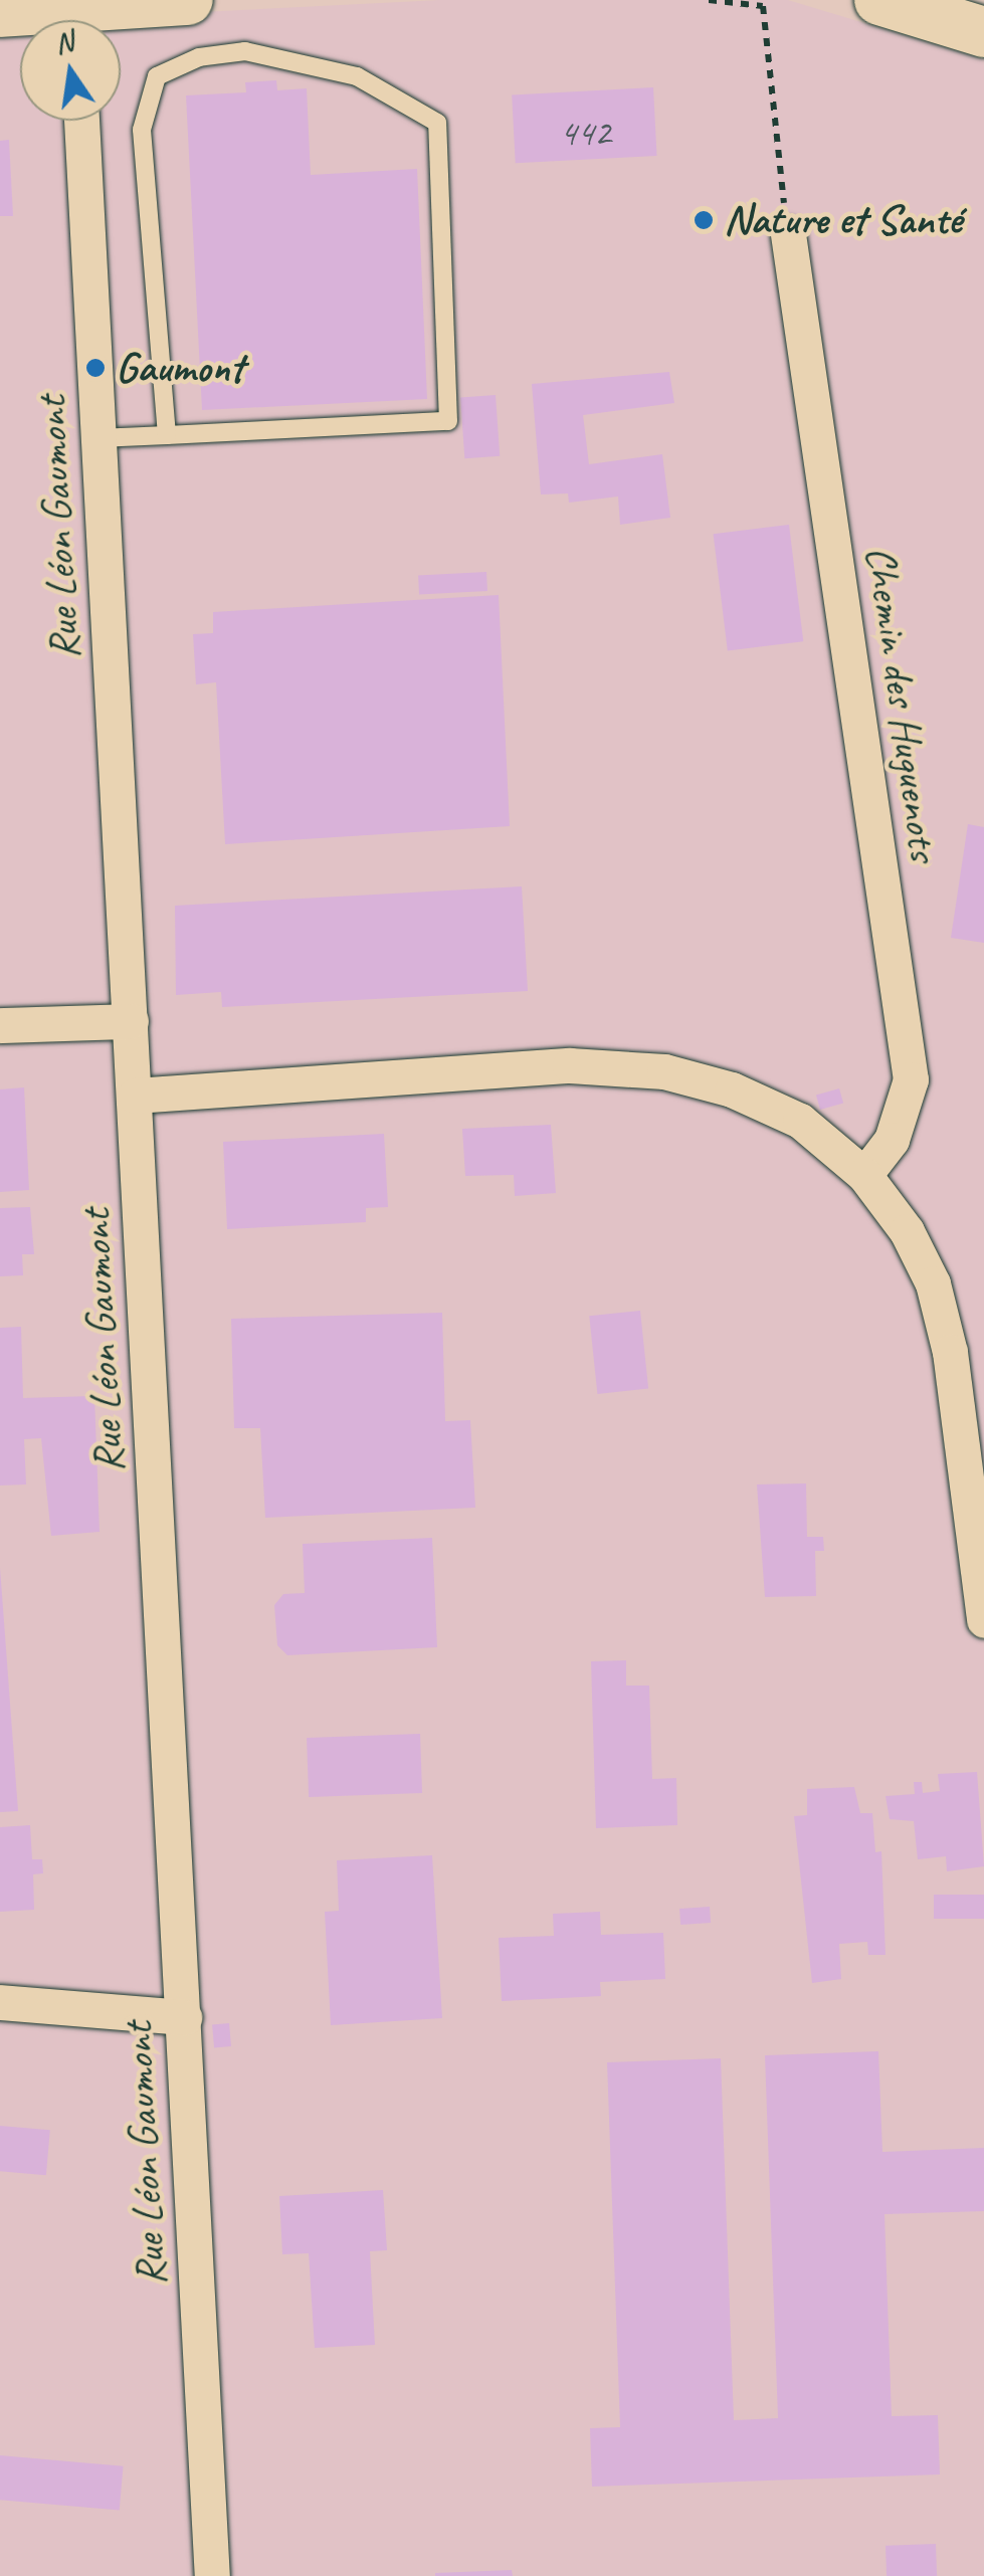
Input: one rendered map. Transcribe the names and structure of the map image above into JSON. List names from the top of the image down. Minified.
{"streets":{"street":["Rue Léon Gaumont","Chemin des Huguenots"]},"places":["Nature et Santé","Gaumont"],"house_numbers":["442"],"north":"top"}
